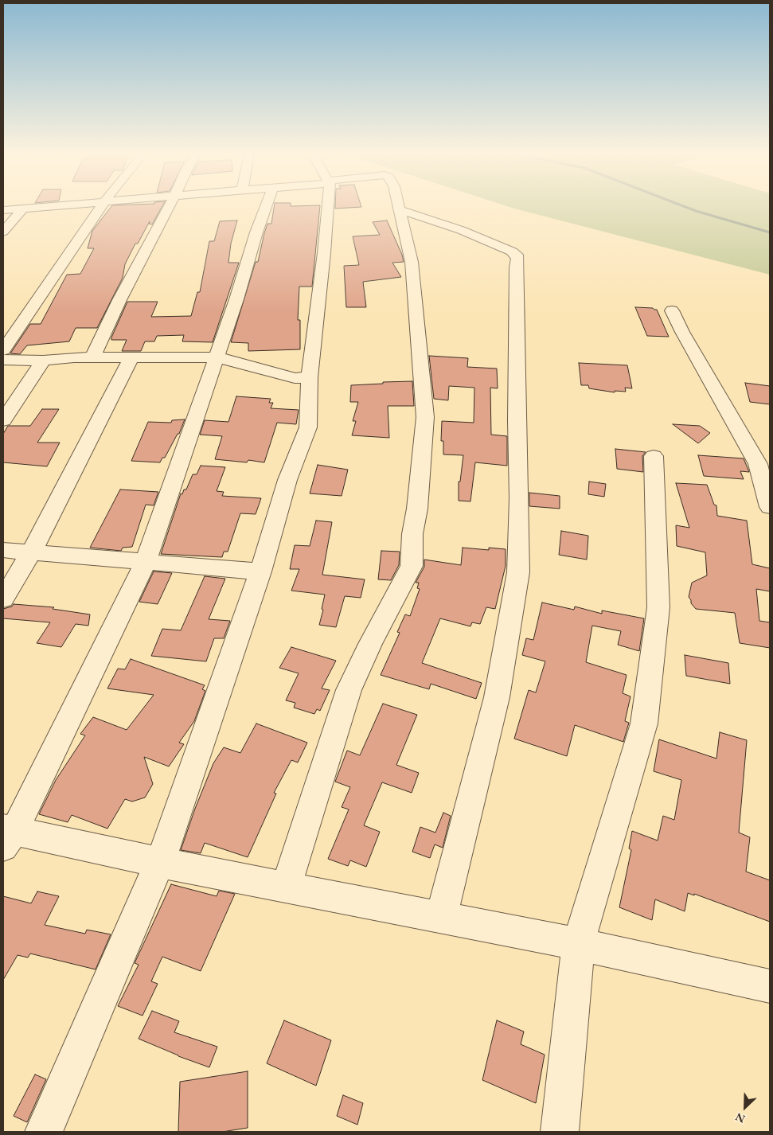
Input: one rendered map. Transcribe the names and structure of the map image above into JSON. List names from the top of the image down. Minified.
{"north":"bottom left"}
